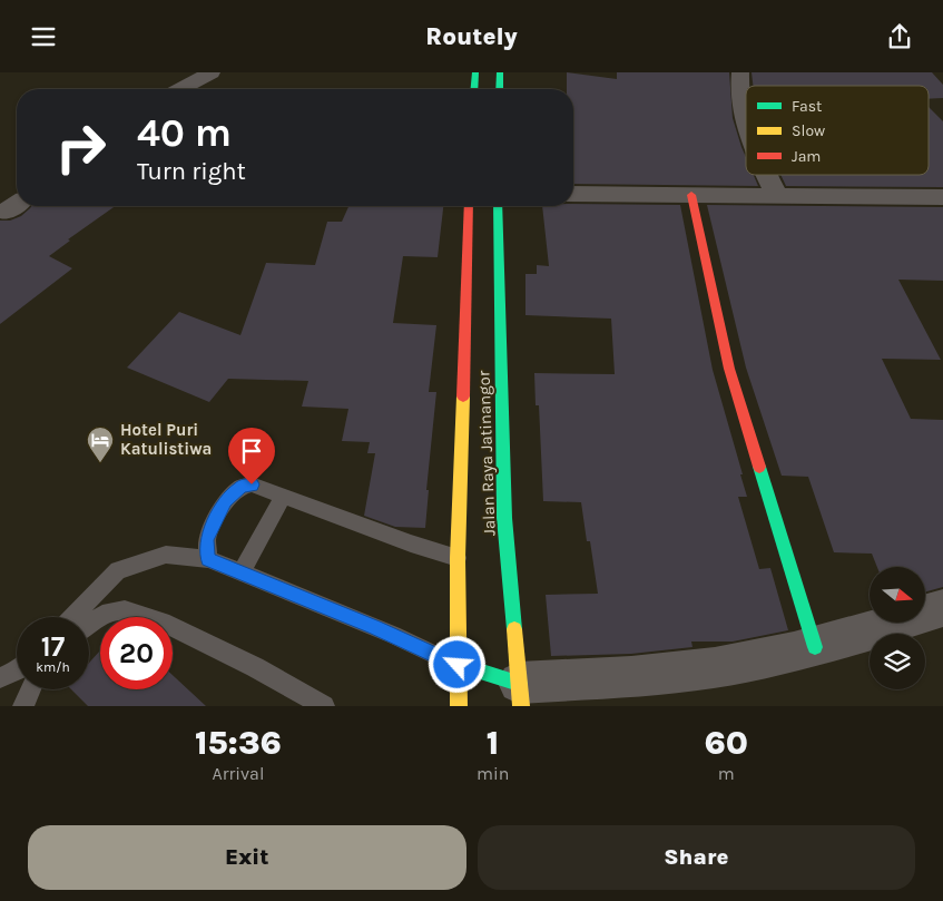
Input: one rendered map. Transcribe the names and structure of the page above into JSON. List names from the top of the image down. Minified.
{"streets":{"main road":["Jalan Raya Jatinangor"]},"places":{"hotel":["Hotel Puri Katulistiwa"]},"legend":["Fast","Slow","Jam"],"north":"right","page":{"header":"Routely","turn":["40 m","Turn right"],"speed":"17 km/h","limit":"20","eta":["15:36","Arrival","1","min","60","m"],"buttons":["Exit","Share"]}}
